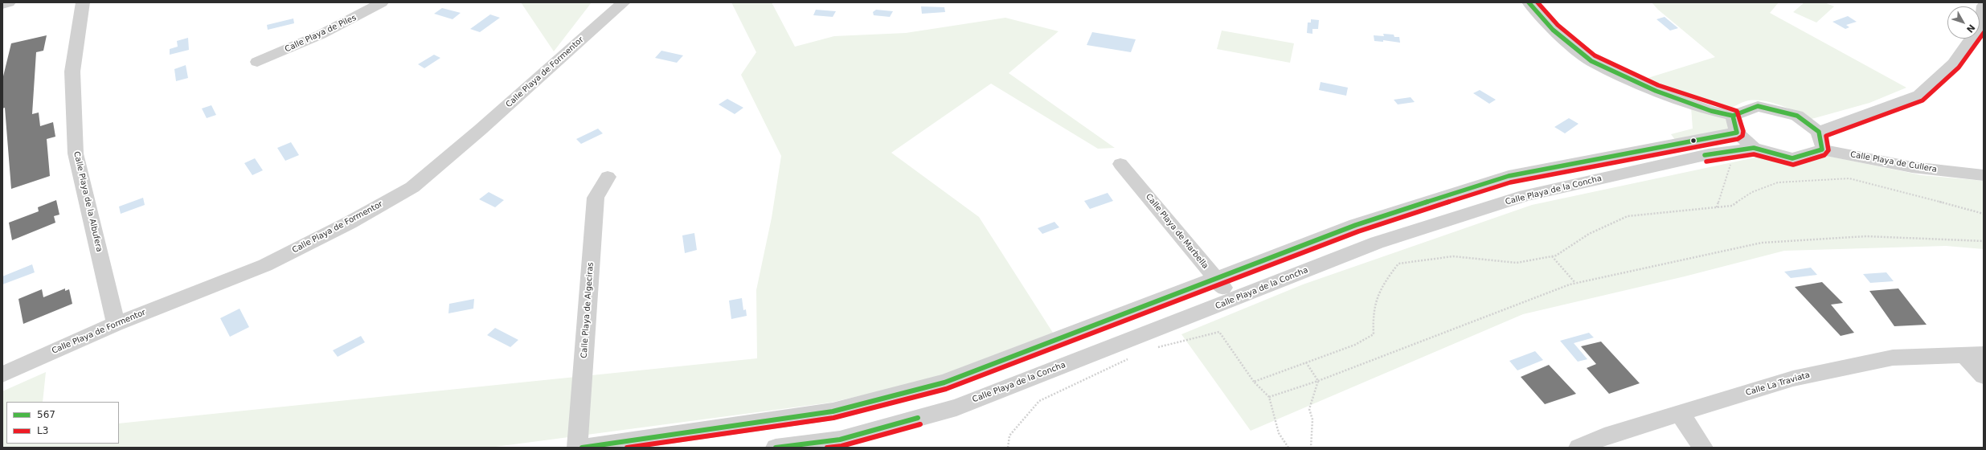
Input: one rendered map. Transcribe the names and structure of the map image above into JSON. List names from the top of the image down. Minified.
{"streets":{"street":["Calle Playa de Piles","Calle Playa de Formentor","Calle Playa de Cullera","Calle Playa de la Concha","Calle Playa de la Albufera","Calle Playa de Marbella","Calle Playa de Algeciras","Calle La Traviata"]},"crossings":[["Calle Playa de Formentor","Calle Playa de la Albufera"],["Calle Playa de la Concha","Calle Playa de Marbella"]],"lines":["transit line 567","transit line L3"],"legend":["567","L3"],"north":"bottom right"}
